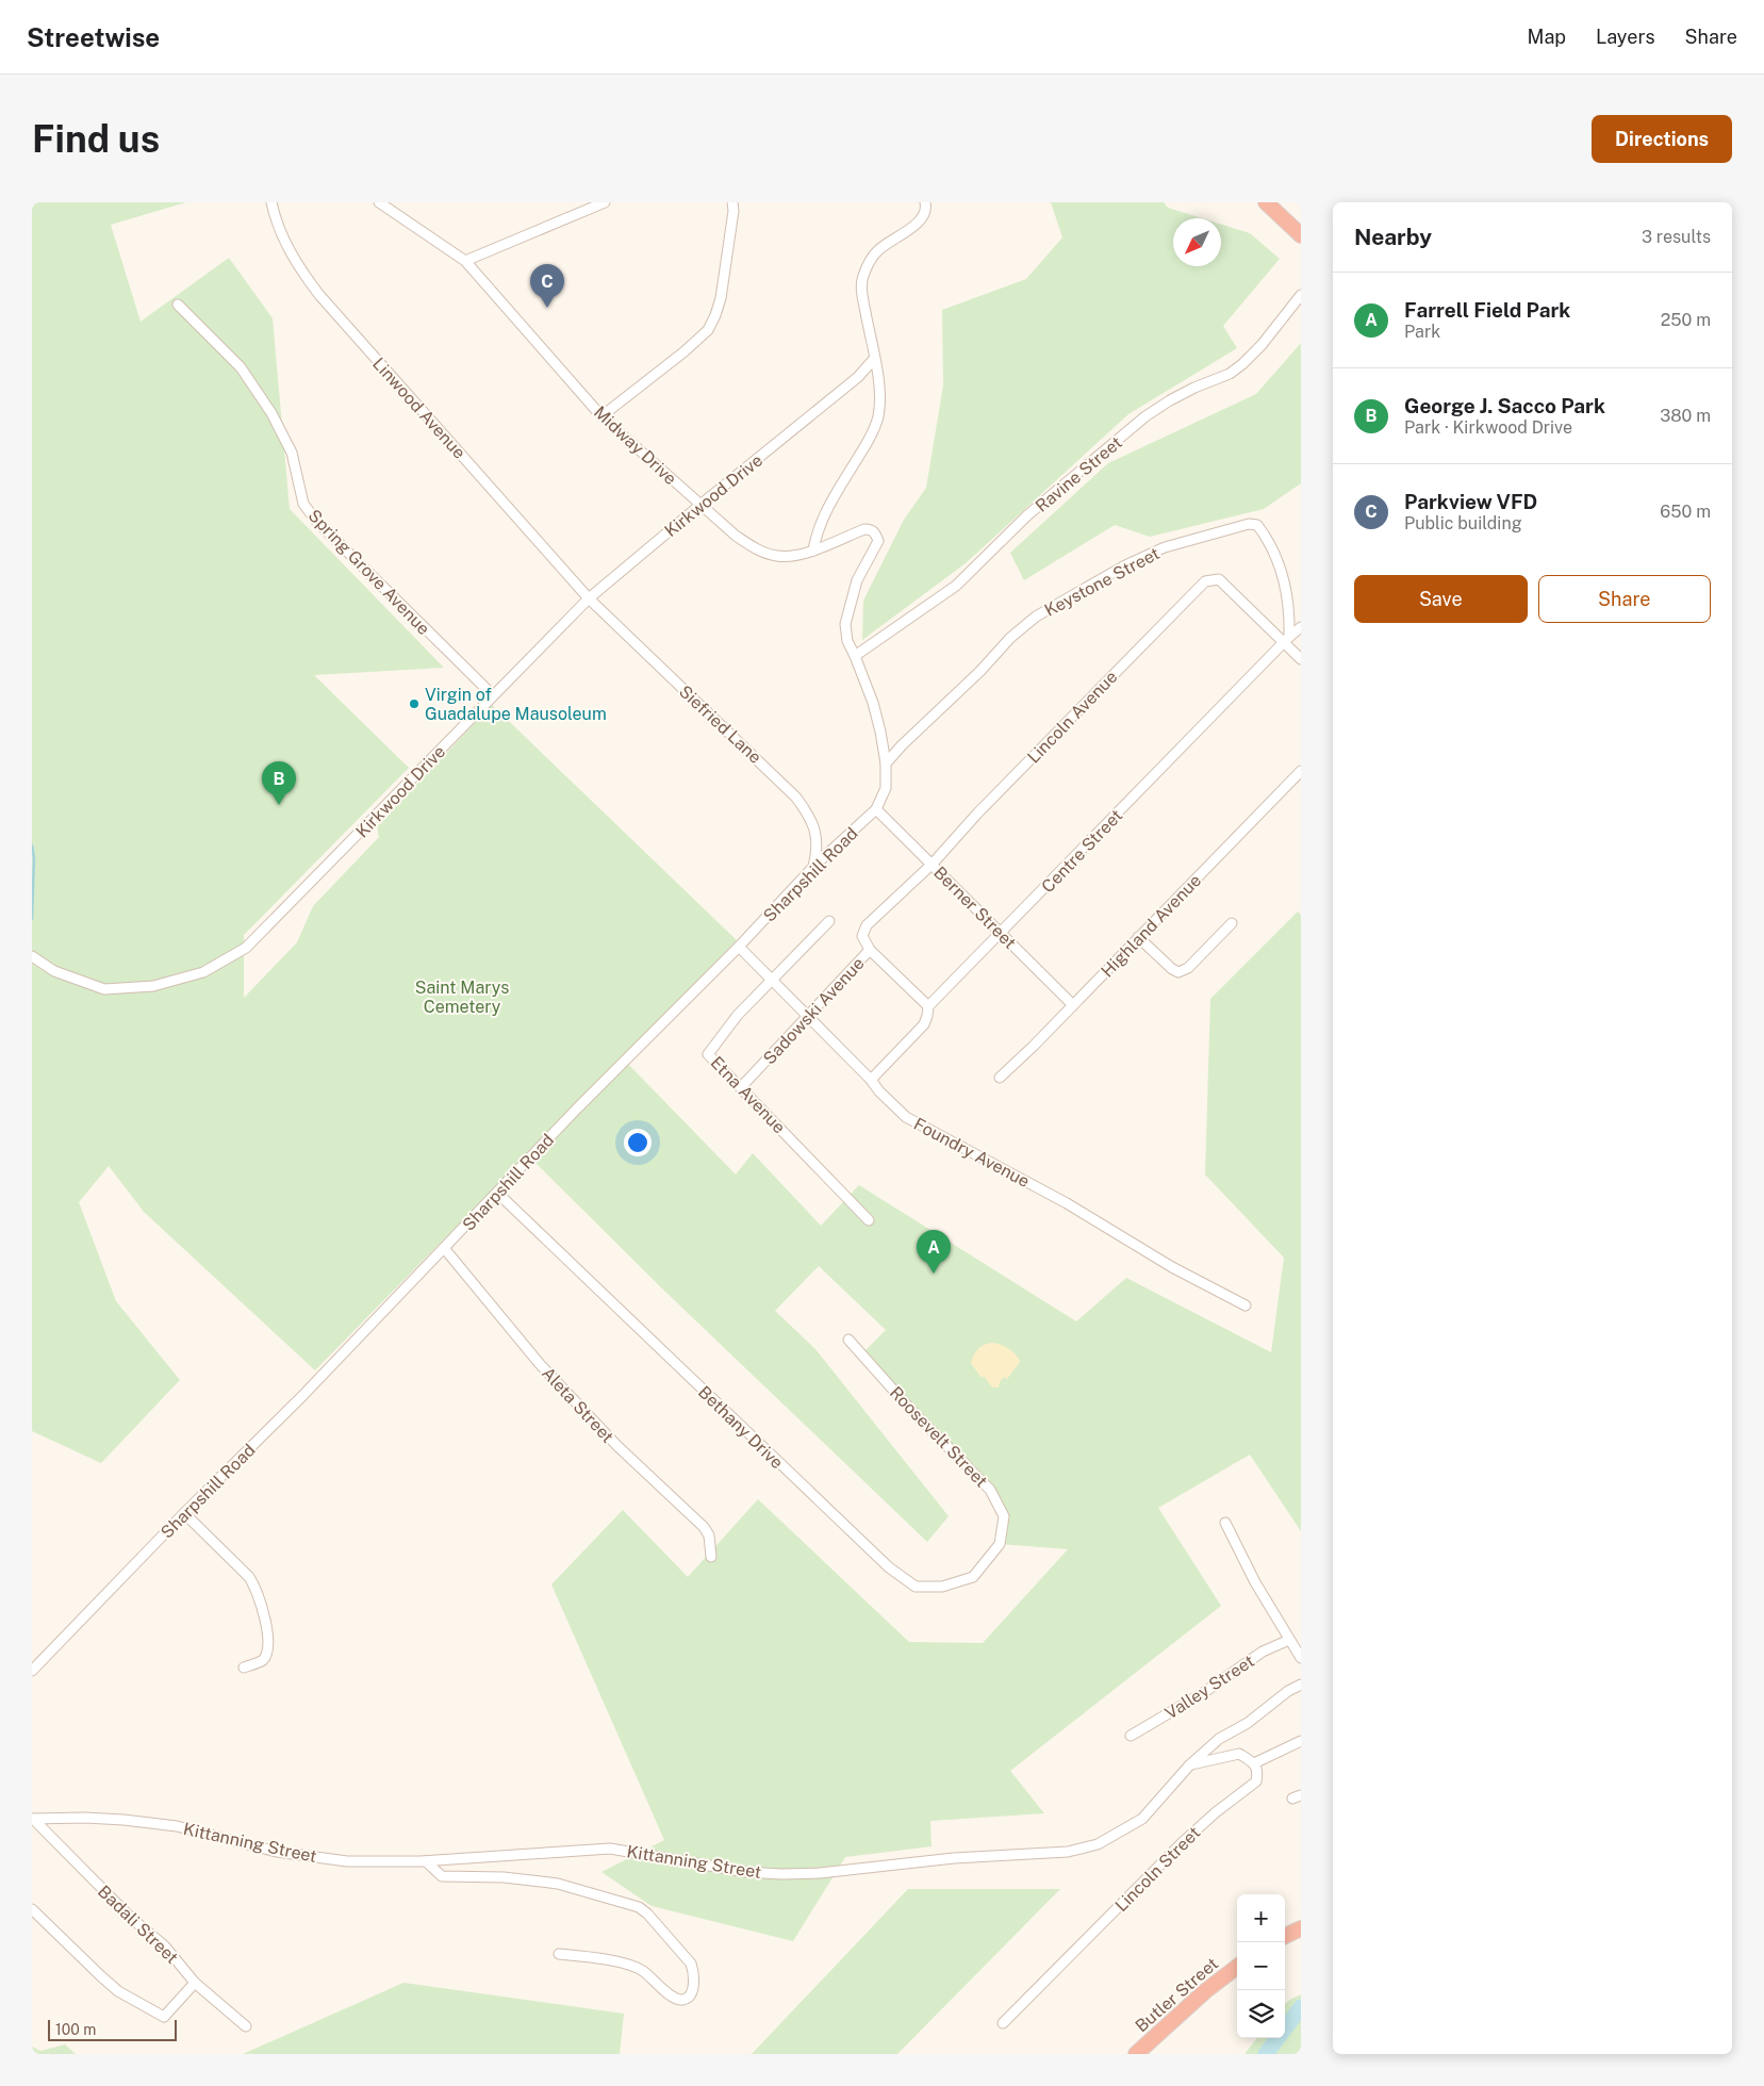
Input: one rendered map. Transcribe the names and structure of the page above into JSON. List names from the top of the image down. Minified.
{"streets":{"highway":["Butler Street"],"street":["Linwood Avenue","Midway Drive","Ravine Street","Kirkwood Drive","Spring Grove Avenue","Keystone Street","Lincoln Avenue","Siefried Lane","Centre Street","Sharpshill Road","Berner Street","Highland Avenue","Sadowski Avenue","Etna Avenue","Foundry Avenue","Aleta Street","Bethany Drive","Roosevelt Street","Valley Street","Kittanning Street","Lincoln Street","Badali Street"]},"crossings":[["Linwood Avenue","Kirkwood Drive"],["Linwood Avenue","Siefried Lane"],["Midway Drive","Ravine Street"],["Midway Drive","Kirkwood Drive"],["Midway Drive","Sharpshill Road"],["Ravine Street","Sharpshill Road"],["Kirkwood Drive","Spring Grove Avenue"],["Kirkwood Drive","Siefried Lane"],["Keystone Street","Lincoln Avenue"],["Keystone Street","Centre Street"],["Keystone Street","Sharpshill Road"],["Lincoln Avenue","Centre Street"],["Lincoln Avenue","Berner Street"],["Lincoln Avenue","Sadowski Avenue"],["Siefried Lane","Sharpshill Road"],["Centre Street","Berner Street"],["Centre Street","Foundry Avenue"],["Sharpshill Road","Berner Street"],["Sharpshill Road","Foundry Avenue"],["Sharpshill Road","Aleta Street"],["Sharpshill Road","Bethany Drive"],["Berner Street","Highland Avenue"],["Berner Street","Sadowski Avenue"],["Sadowski Avenue","Etna Avenue"],["Sadowski Avenue","Foundry Avenue"],["Etna Avenue","Foundry Avenue"],["Bethany Drive","Roosevelt Street"],["Kittanning Street","Badali Street"]],"parks":["Saint Marys Cemetery"],"places":["Virgin of Guadalupe Mausoleum"],"scale_bar":"100 m","north":"bottom left","page":{"header":"Streetwise","nav":["Map","Layers","Share"],"buttons":["Directions",["Save","Share"]],"title":"Find us","heading":["Nearby","3 results"],"pins":["C","B","A"],"list":[{"mark":"A","name":"Farrell Field Park","note":"Park","value":"250 m"},{"mark":"B","name":"George J. Sacco Park","note":"Park · Kirkwood Drive","value":"380 m"},{"mark":"C","name":"Parkview VFD","note":"Public building","value":"650 m"}],"map_buttons":["+","−"],"scale":"100 m"}}
